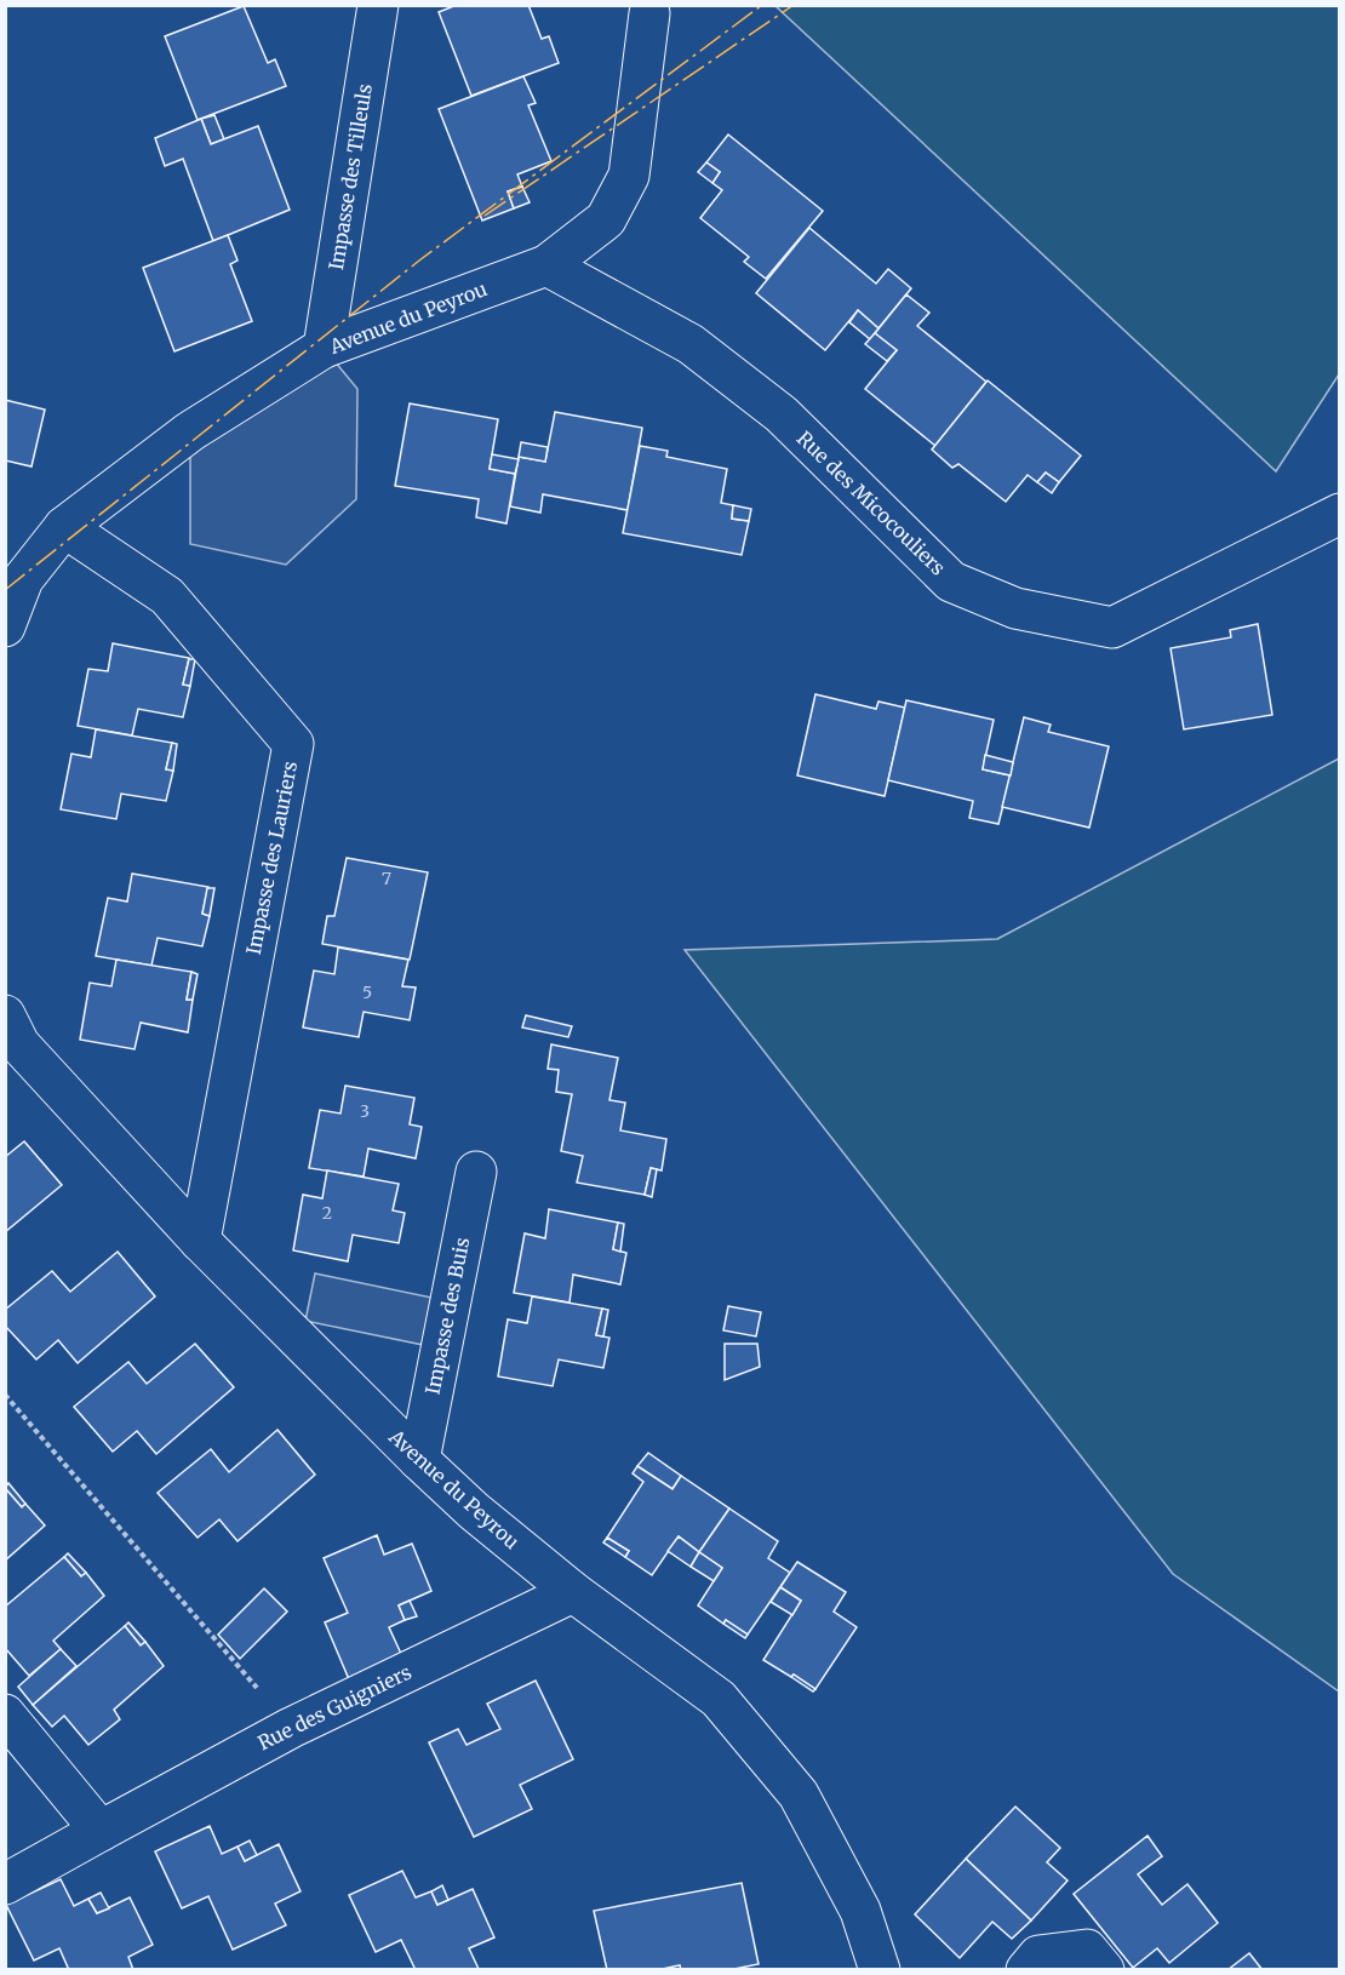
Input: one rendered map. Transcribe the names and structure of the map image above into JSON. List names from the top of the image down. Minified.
{"streets":{"street":["Impasse des Tilleuls","Avenue du Peyrou","Rue des Micocouliers","Impasse des Lauriers","Impasse des Buis","Rue des Guigniers"]},"crossings":[["Impasse des Tilleuls","Avenue du Peyrou"],["Avenue du Peyrou","Rue des Micocouliers"],["Avenue du Peyrou","Impasse des Lauriers"],["Avenue du Peyrou","Impasse des Buis"],["Avenue du Peyrou","Rue des Guigniers"]],"house_numbers":["7","5","3","2"]}
